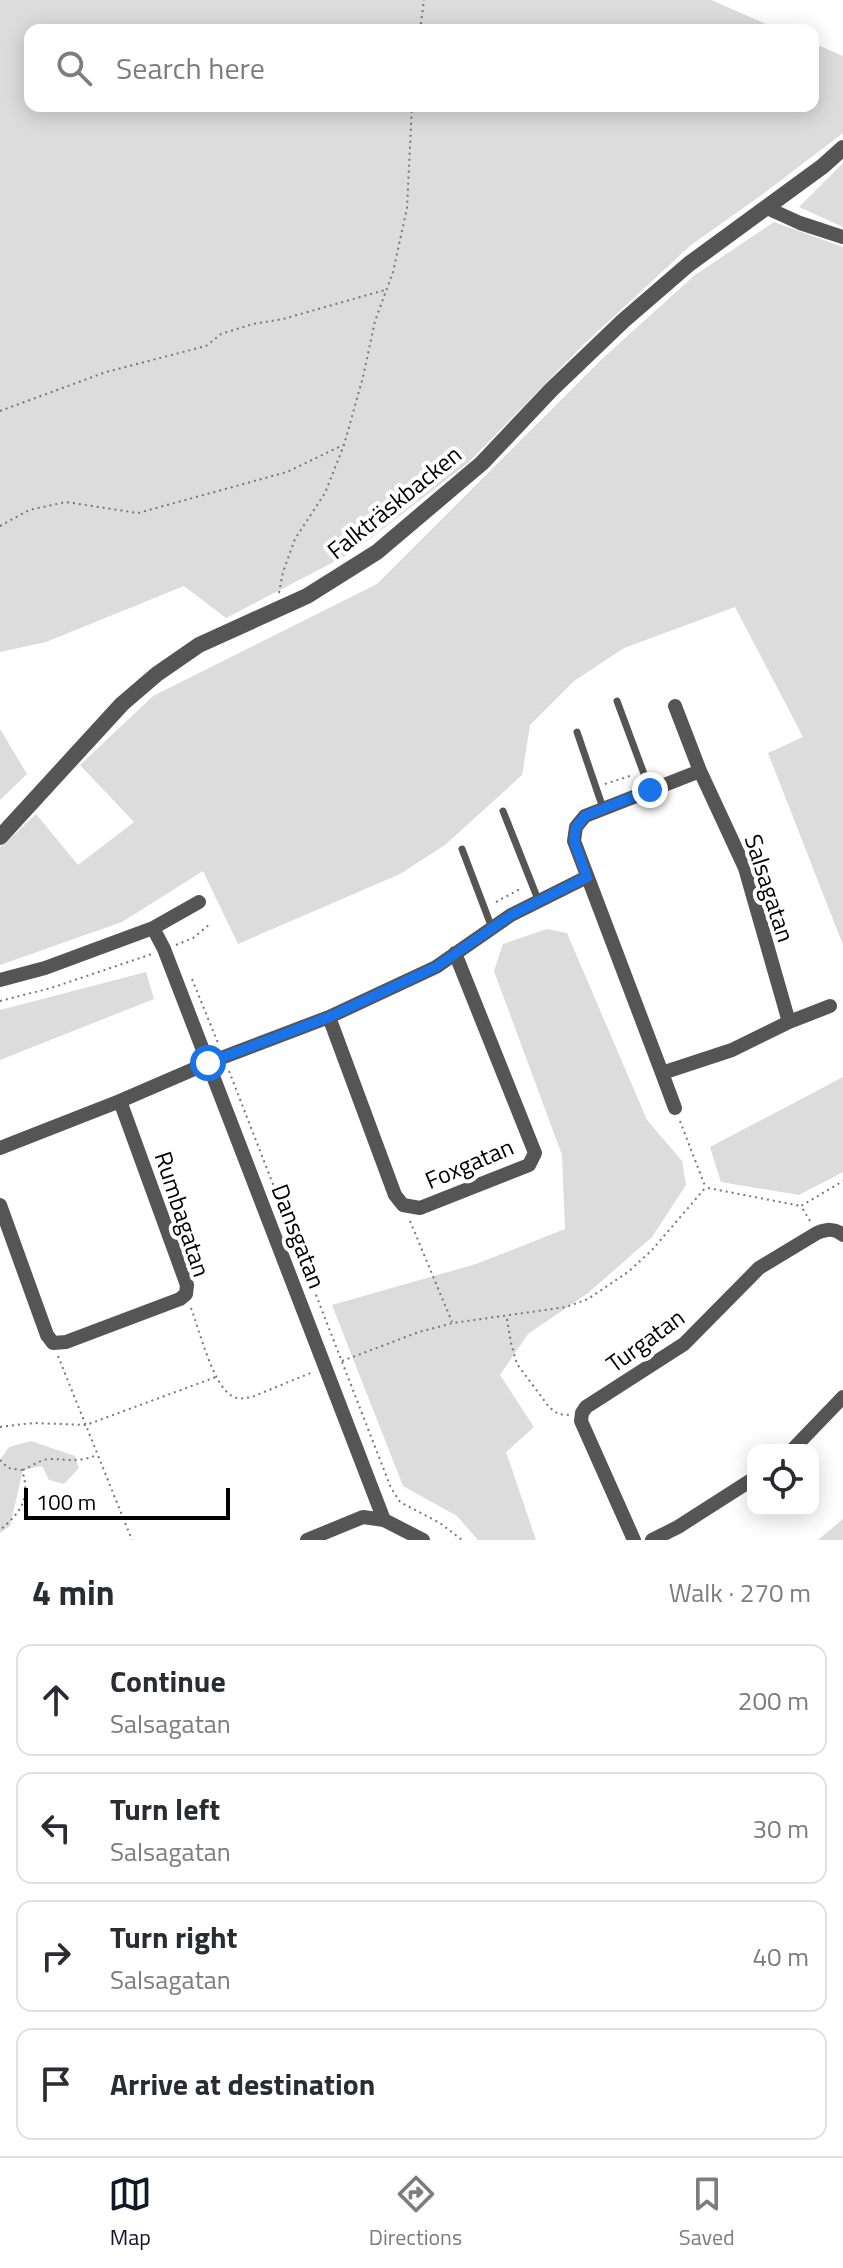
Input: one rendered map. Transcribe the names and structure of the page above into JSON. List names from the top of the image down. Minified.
{"streets":{"street":["Falkträskbacken","Salsagatan","Foxgatan","Rumbagatan","Dansgatan","Turgatan"]},"scale_bar":"100 m","page":{"search":"Search here","scale":"100 m","heading":["4 min","Walk · 270 m"],"list":[["Continue","Salsagatan","200 m"],["Turn left","Salsagatan","30 m"],["Turn right","Salsagatan","40 m"],"Arrive at destination"],"nav":["Map","Directions","Saved"]}}
